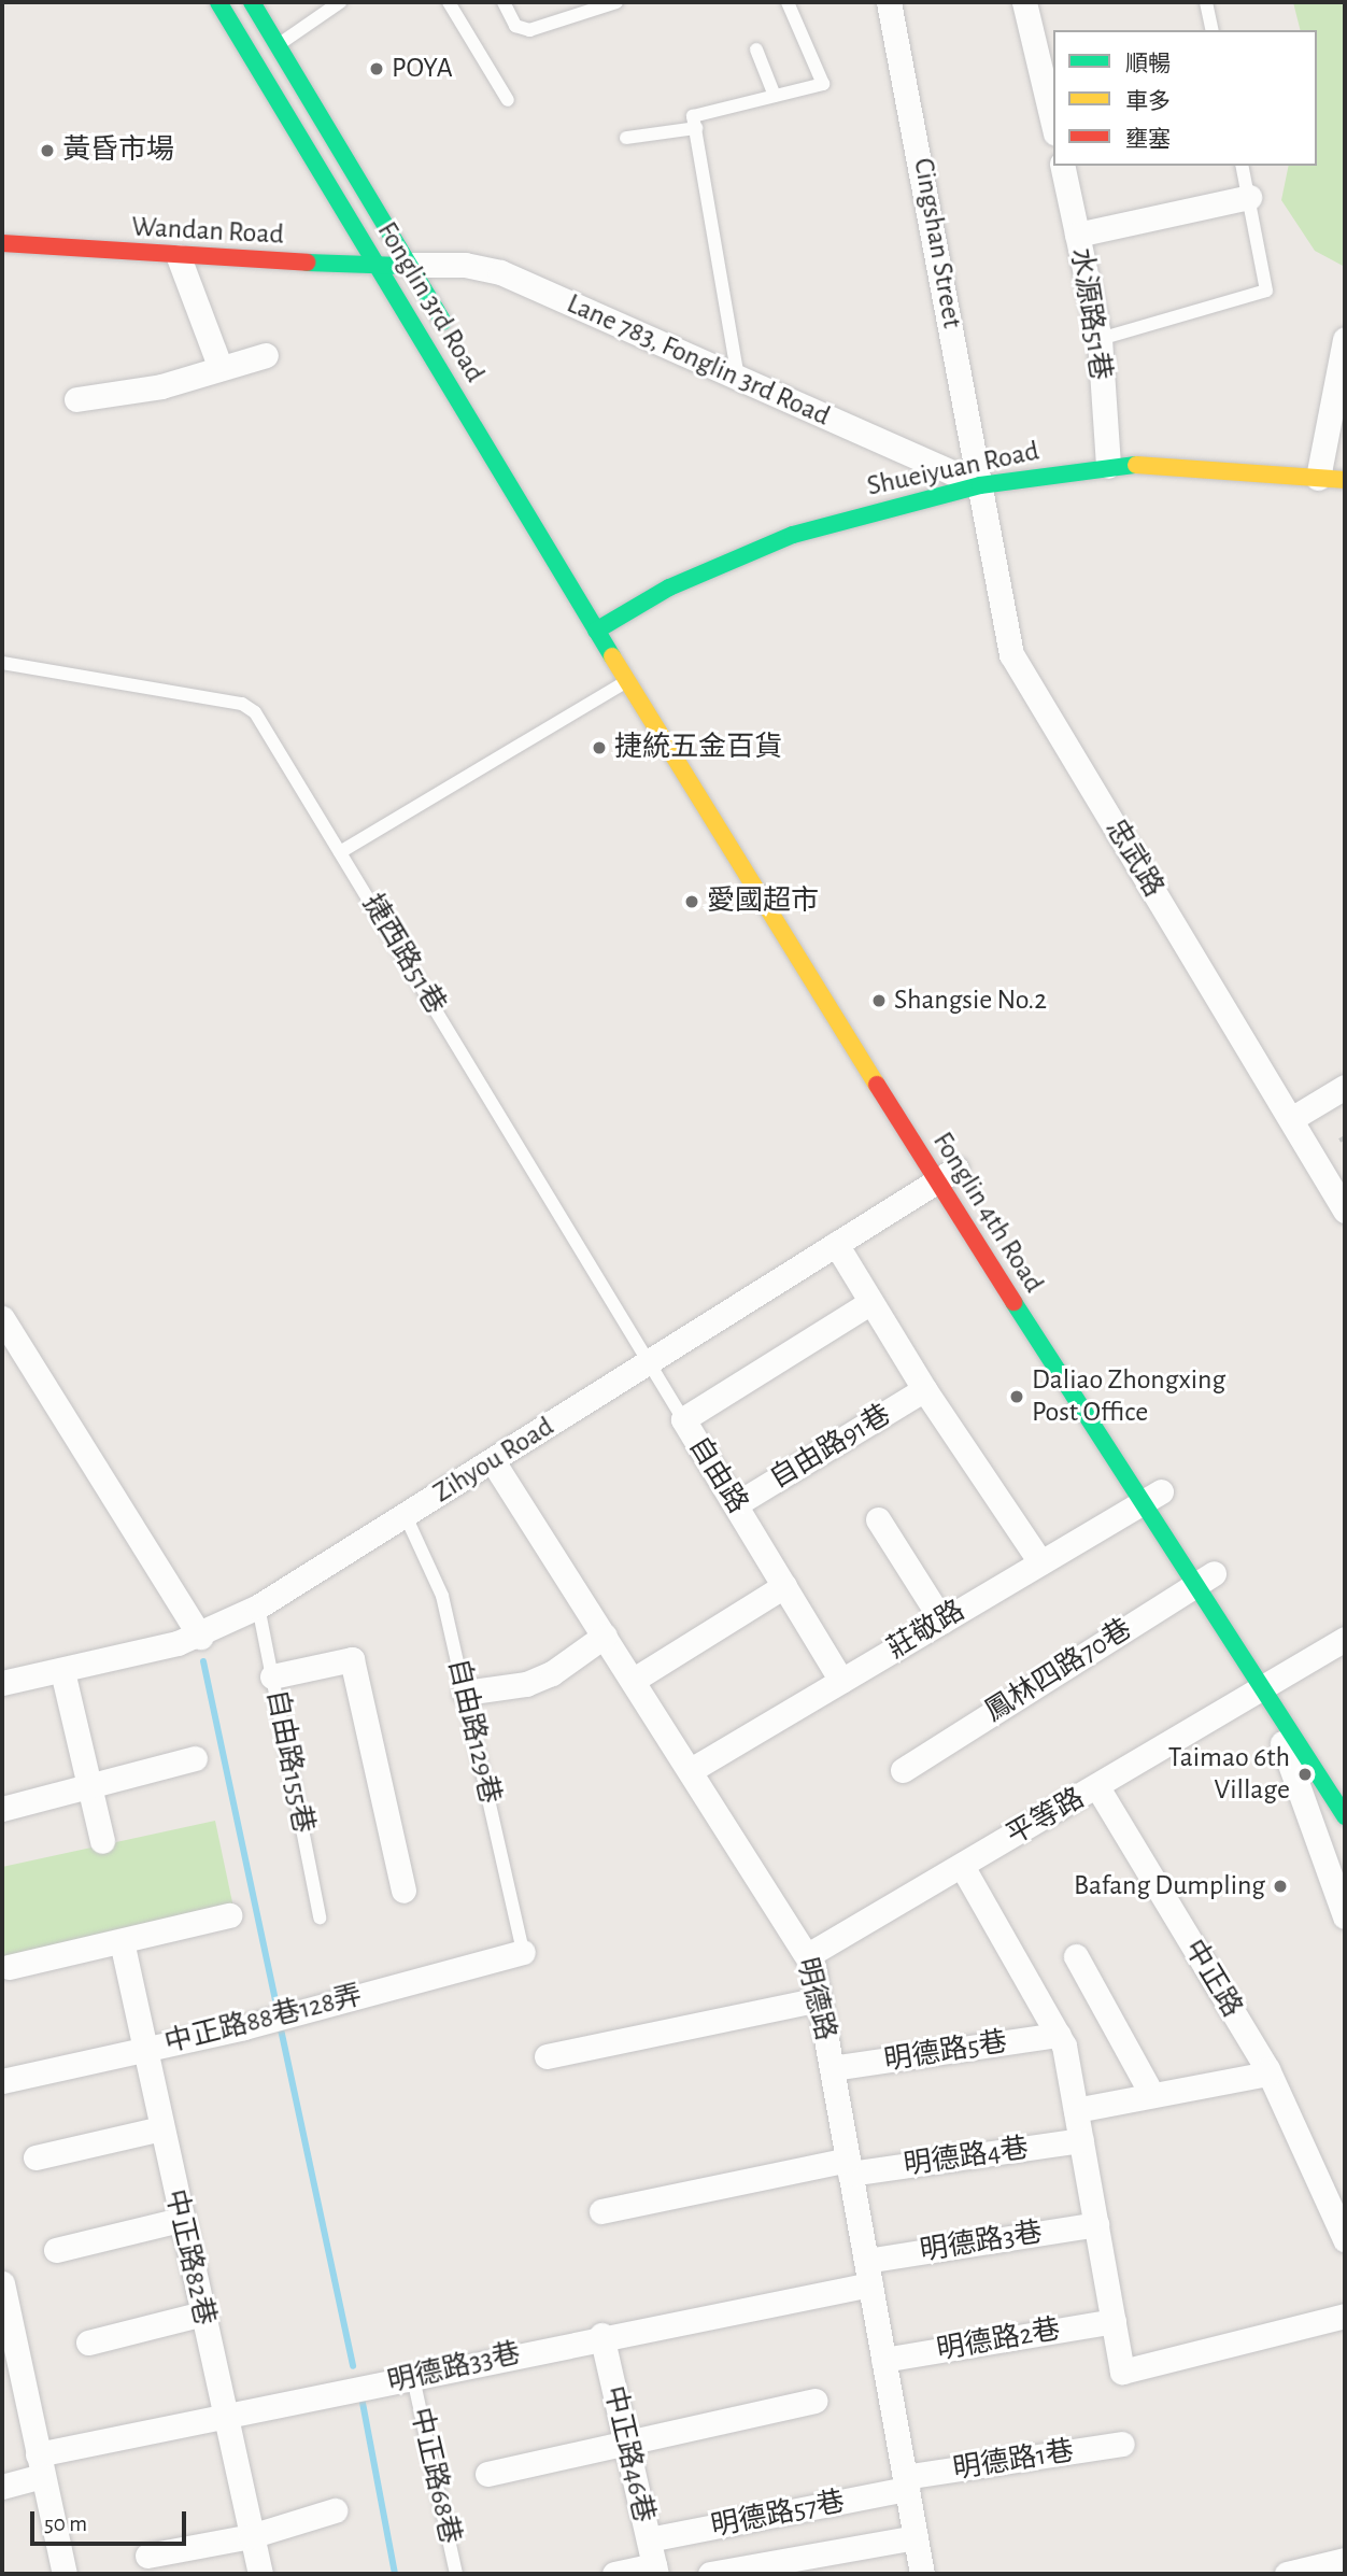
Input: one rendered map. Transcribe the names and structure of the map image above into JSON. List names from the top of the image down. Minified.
{"streets":{"main road":["Wandan Road","Fonglin 3rd Road","Shueiyuan Road","Fonglin 4th Road"],"street":["Cingshan Street","水源路51巷","Lane 783, Fonglin 3rd Road","忠武路","自由路91巷","Zihyou Road","自由路","莊敬路","鳳林四路70巷","平等路","中正路","明德路","中正路88巷128弄","明德路5巷","明德路4巷","明德路3巷","中正路82巷","明德路2巷","明德路33巷","中正路46巷","明德路1巷","明德路57巷"],"lane":["捷西路51巷","自由路129巷","自由路155巷","中正路68巷"]},"crossings":[["Wandan Road","Fonglin 3rd Road"],["Wandan Road","Lane 783, Fonglin 3rd Road"],["Cingshan Street","Lane 783, Fonglin 3rd Road"],["Cingshan Street","Shueiyuan Road"],["Cingshan Street","忠武路"],["Fonglin 3rd Road","Lane 783, Fonglin 3rd Road"],["Fonglin 3rd Road","Shueiyuan Road"],["Fonglin 3rd Road","Fonglin 4th Road"],["水源路51巷","Shueiyuan Road"],["Lane 783, Fonglin 3rd Road","Shueiyuan Road"],["Lane 783, Fonglin 3rd Road","忠武路"],["Shueiyuan Road","忠武路"],["Shueiyuan Road","Fonglin 4th Road"],["捷西路51巷","Zihyou Road"],["捷西路51巷","自由路"],["Fonglin 4th Road","Zihyou Road"],["Fonglin 4th Road","莊敬路"],["Fonglin 4th Road","鳳林四路70巷"],["Fonglin 4th Road","平等路"],["自由路91巷","自由路"],["Zihyou Road","自由路129巷"],["Zihyou Road","自由路155巷"],["Zihyou Road","明德路"],["自由路","莊敬路"],["莊敬路","明德路"],["自由路129巷","中正路88巷128弄"],["平等路","中正路"],["平等路","明德路"],["明德路","明德路5巷"],["明德路","明德路4巷"],["明德路","明德路3巷"],["明德路","明德路2巷"],["明德路","明德路33巷"],["明德路","明德路1巷"],["明德路","明德路57巷"],["中正路88巷128弄","中正路82巷"],["明德路3巷","明德路33巷"],["中正路82巷","明德路33巷"],["明德路33巷","中正路46巷"],["明德路33巷","中正路68巷"],["中正路46巷","明德路57巷"],["明德路1巷","明德路57巷"]],"places":["POYA","黃昏市場","捷統五金百貨","愛國超市","Shangsie No.2","Daliao Zhongxing Post Office","Taimao 6th Village","Bafang Dumpling"],"legend":["順暢","車多","壅塞"],"scale_bar":"50 m"}
